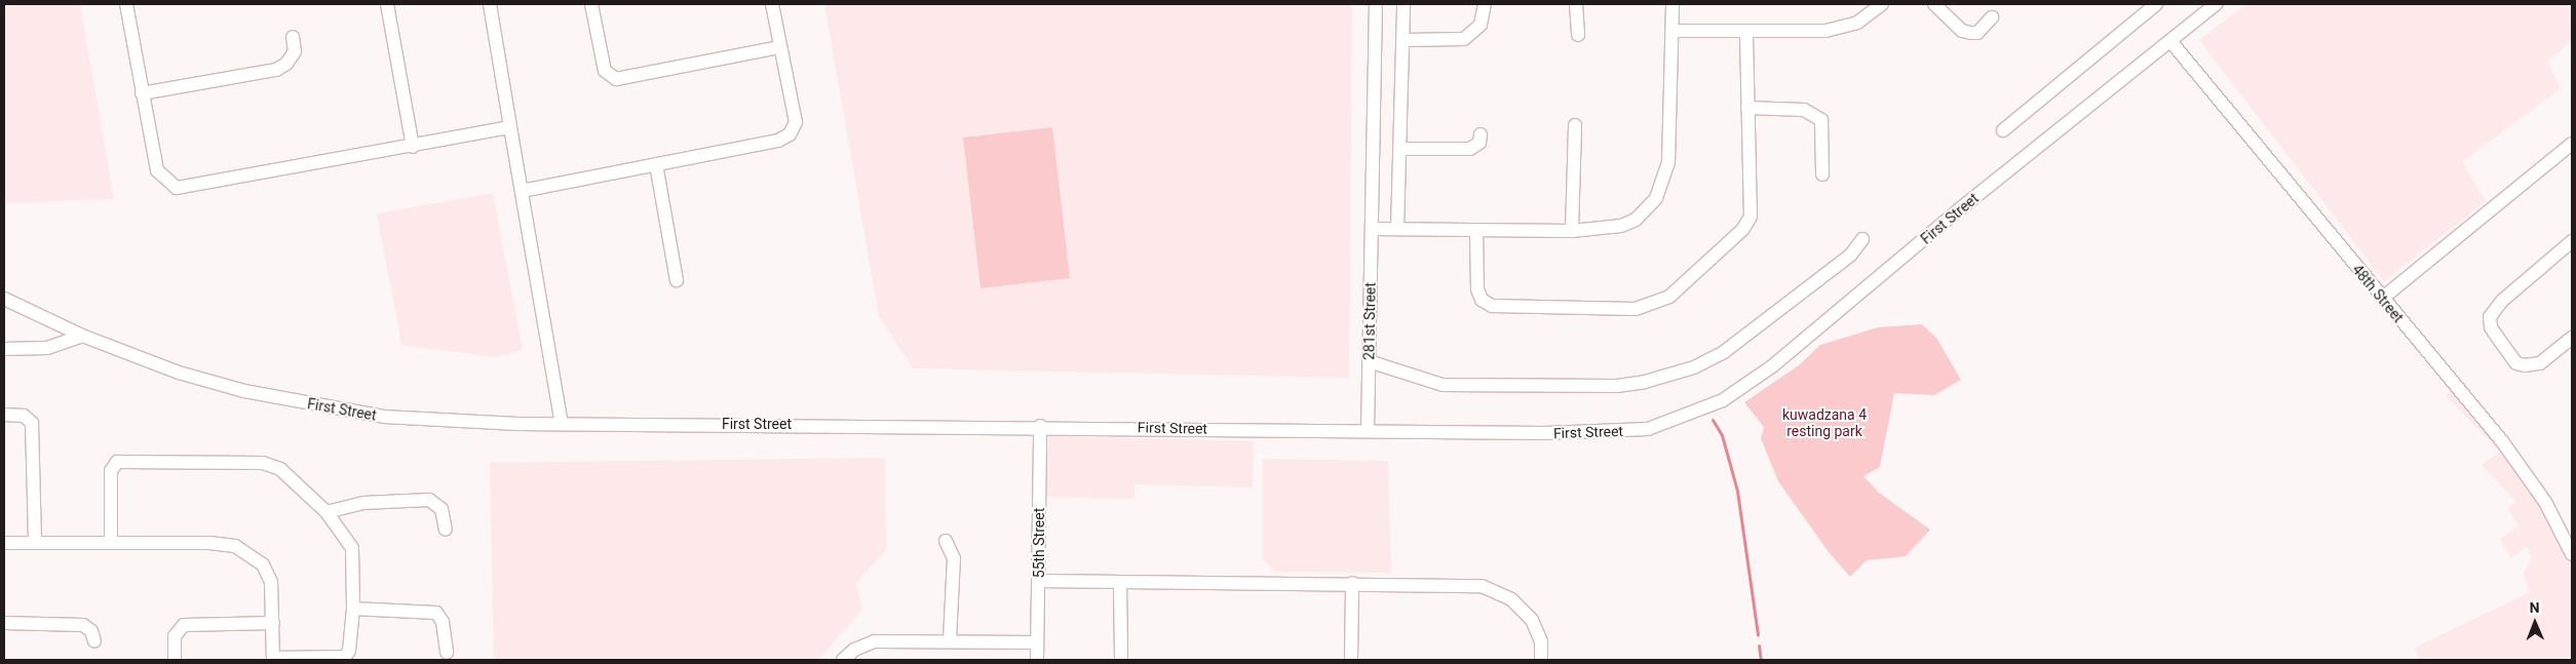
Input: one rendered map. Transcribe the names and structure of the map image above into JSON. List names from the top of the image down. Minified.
{"streets":{"street":["First Street","48th Street","281st Street","55th Street"]},"crossings":[["First Street","48th Street"],["First Street","281st Street"],["First Street","55th Street"]],"parks":["kuwadzana 4 resting park"],"north":"top"}
